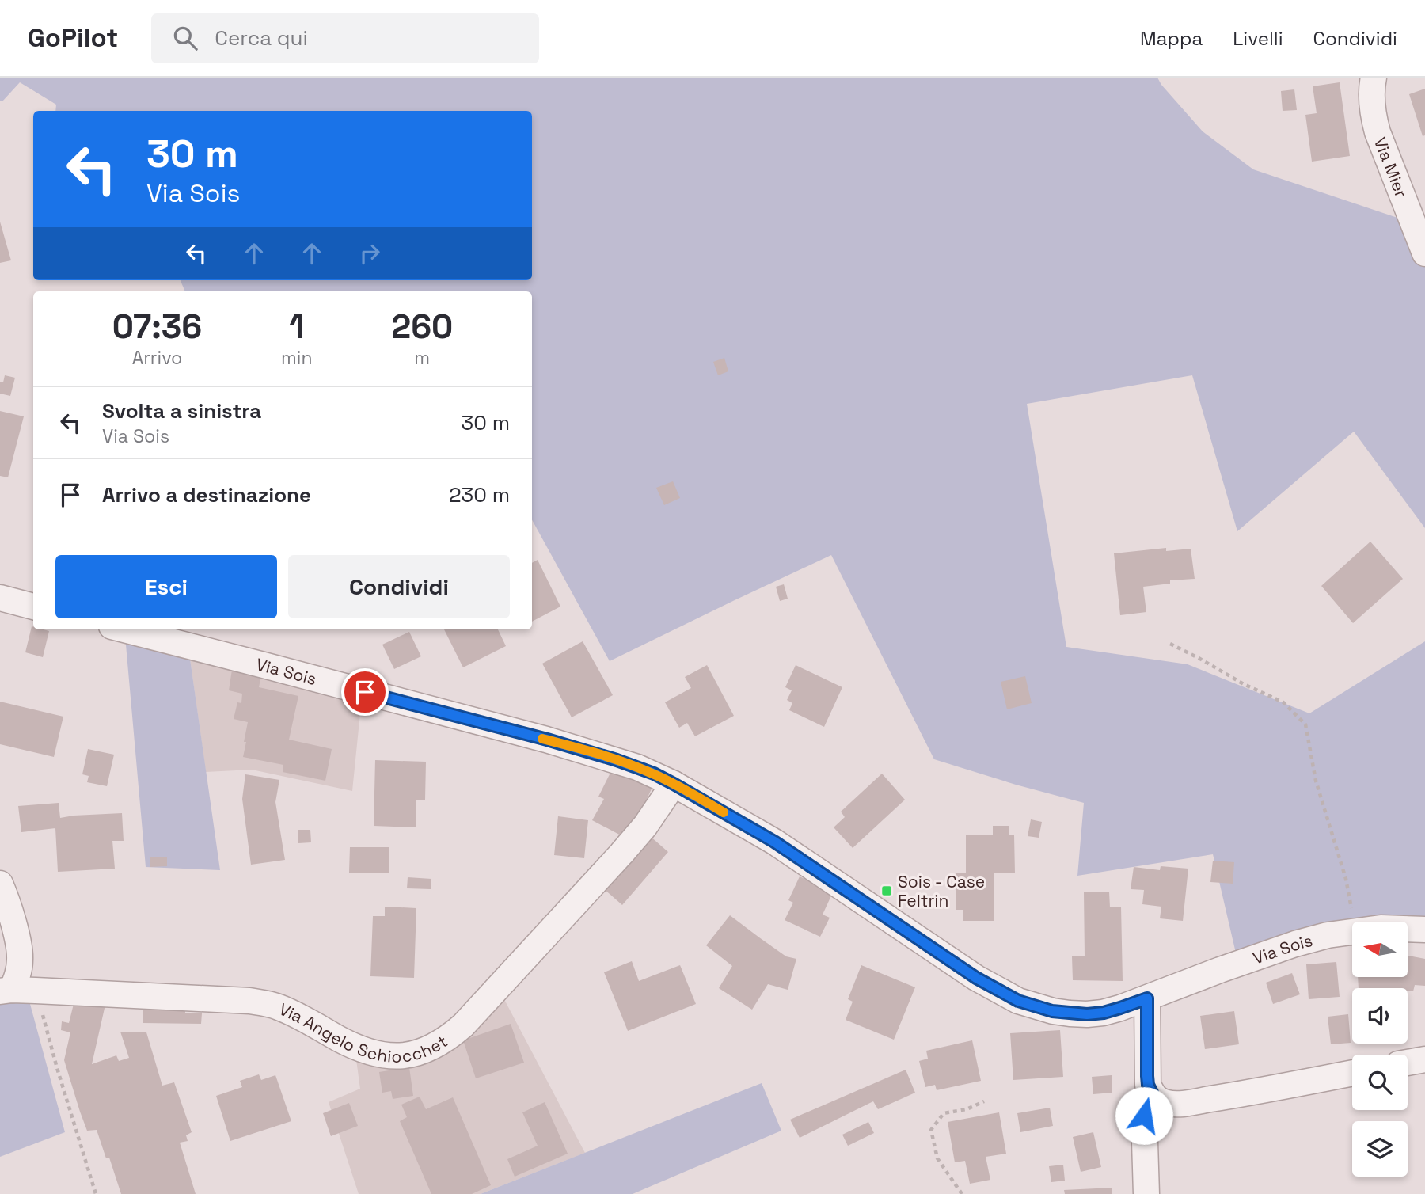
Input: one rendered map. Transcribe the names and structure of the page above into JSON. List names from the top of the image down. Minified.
{"streets":{"street":["Via Mier","Via Sois","Via Angelo Schiocchet"]},"crossings":[["Via Sois","Via Angelo Schiocchet"]],"places":{"transit":["Sois - Case Feltrin"]},"north":"left","page":{"header":"GoPilot","search":"Cerca qui","nav":["Mappa","Livelli","Condividi"],"turn":["30 m","Via Sois"],"eta":["07:36","Arrivo","1","min","260","m"],"list":[{"name":"Svolta a sinistra","note":"Via Sois","value":"30 m"},{"name":"Arrivo a destinazione","value":"230 m"}],"buttons":["Esci","Condividi"]}}
